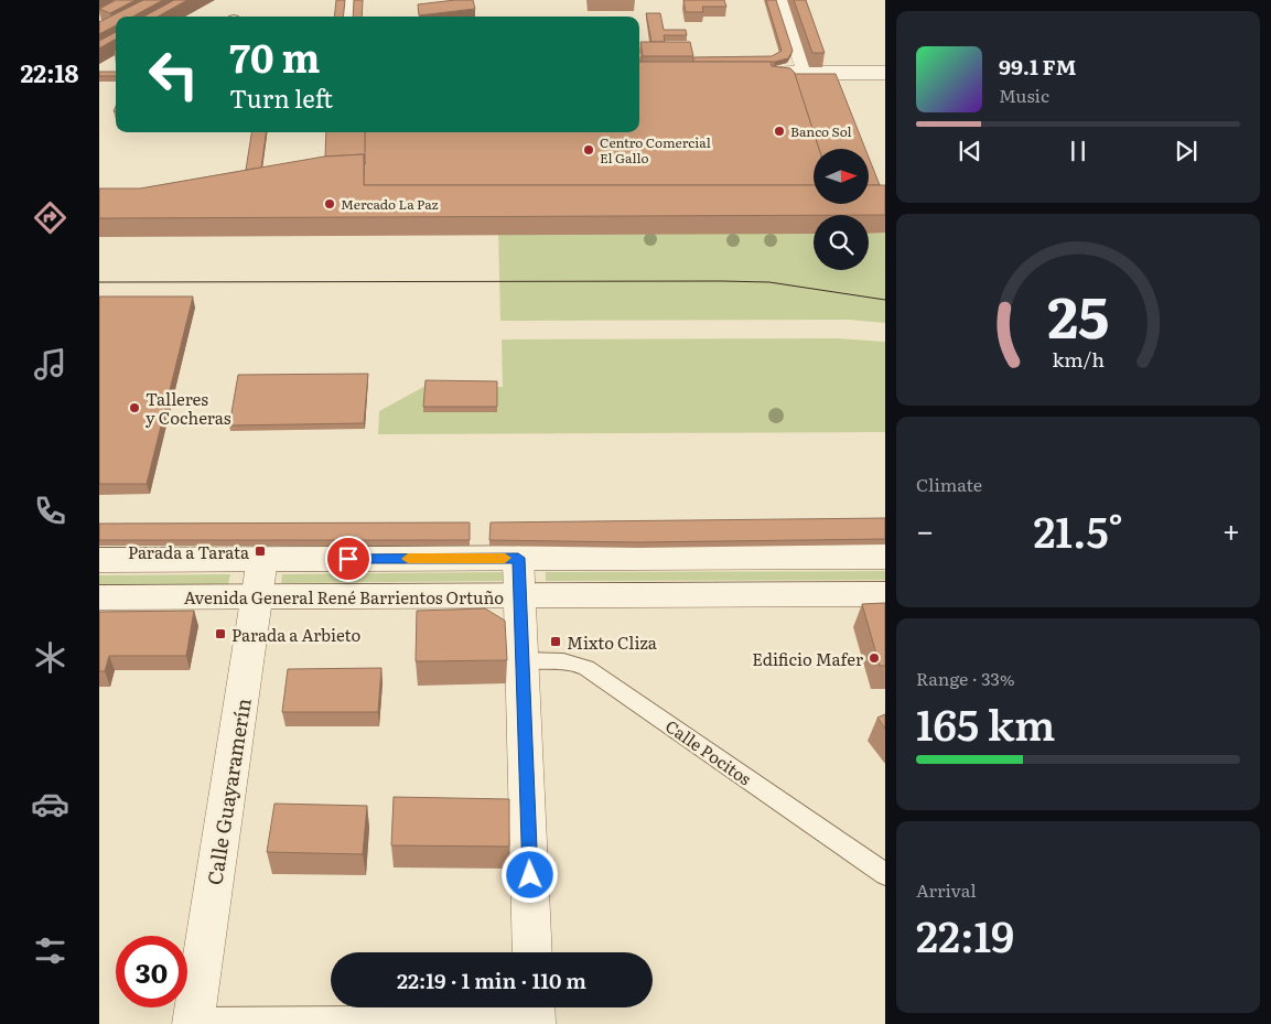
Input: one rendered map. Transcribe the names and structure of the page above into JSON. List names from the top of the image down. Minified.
{"streets":{"main road":["Avenida General René Barrientos Ortuño","Calle Guayaramerín"],"lane":["Calle Pocitos"]},"crossings":[["Avenida General René Barrientos Ortuño","Calle Guayaramerín"]],"places":{"other":["Banco Sol","Centro Comercial El Gallo","Mercado La Paz","Talleres y Cocheras","Edificio Mafer"],"transit":["Parada a Tarata","Parada a Arbieto","Mixto Cliza"]},"north":"right","page":{"tabs":"22:18","turn":["70 m","Turn left"],"song":["99.1 FM","Music"],"tile":["Climate",["Range · 33%","165 km"],["Arrival","22:19"]],"heat":["−","21.5°","+"],"limit":"30","trip":"22:19 · 1 min · 110 m","gauge":["25","km/h"]}}
